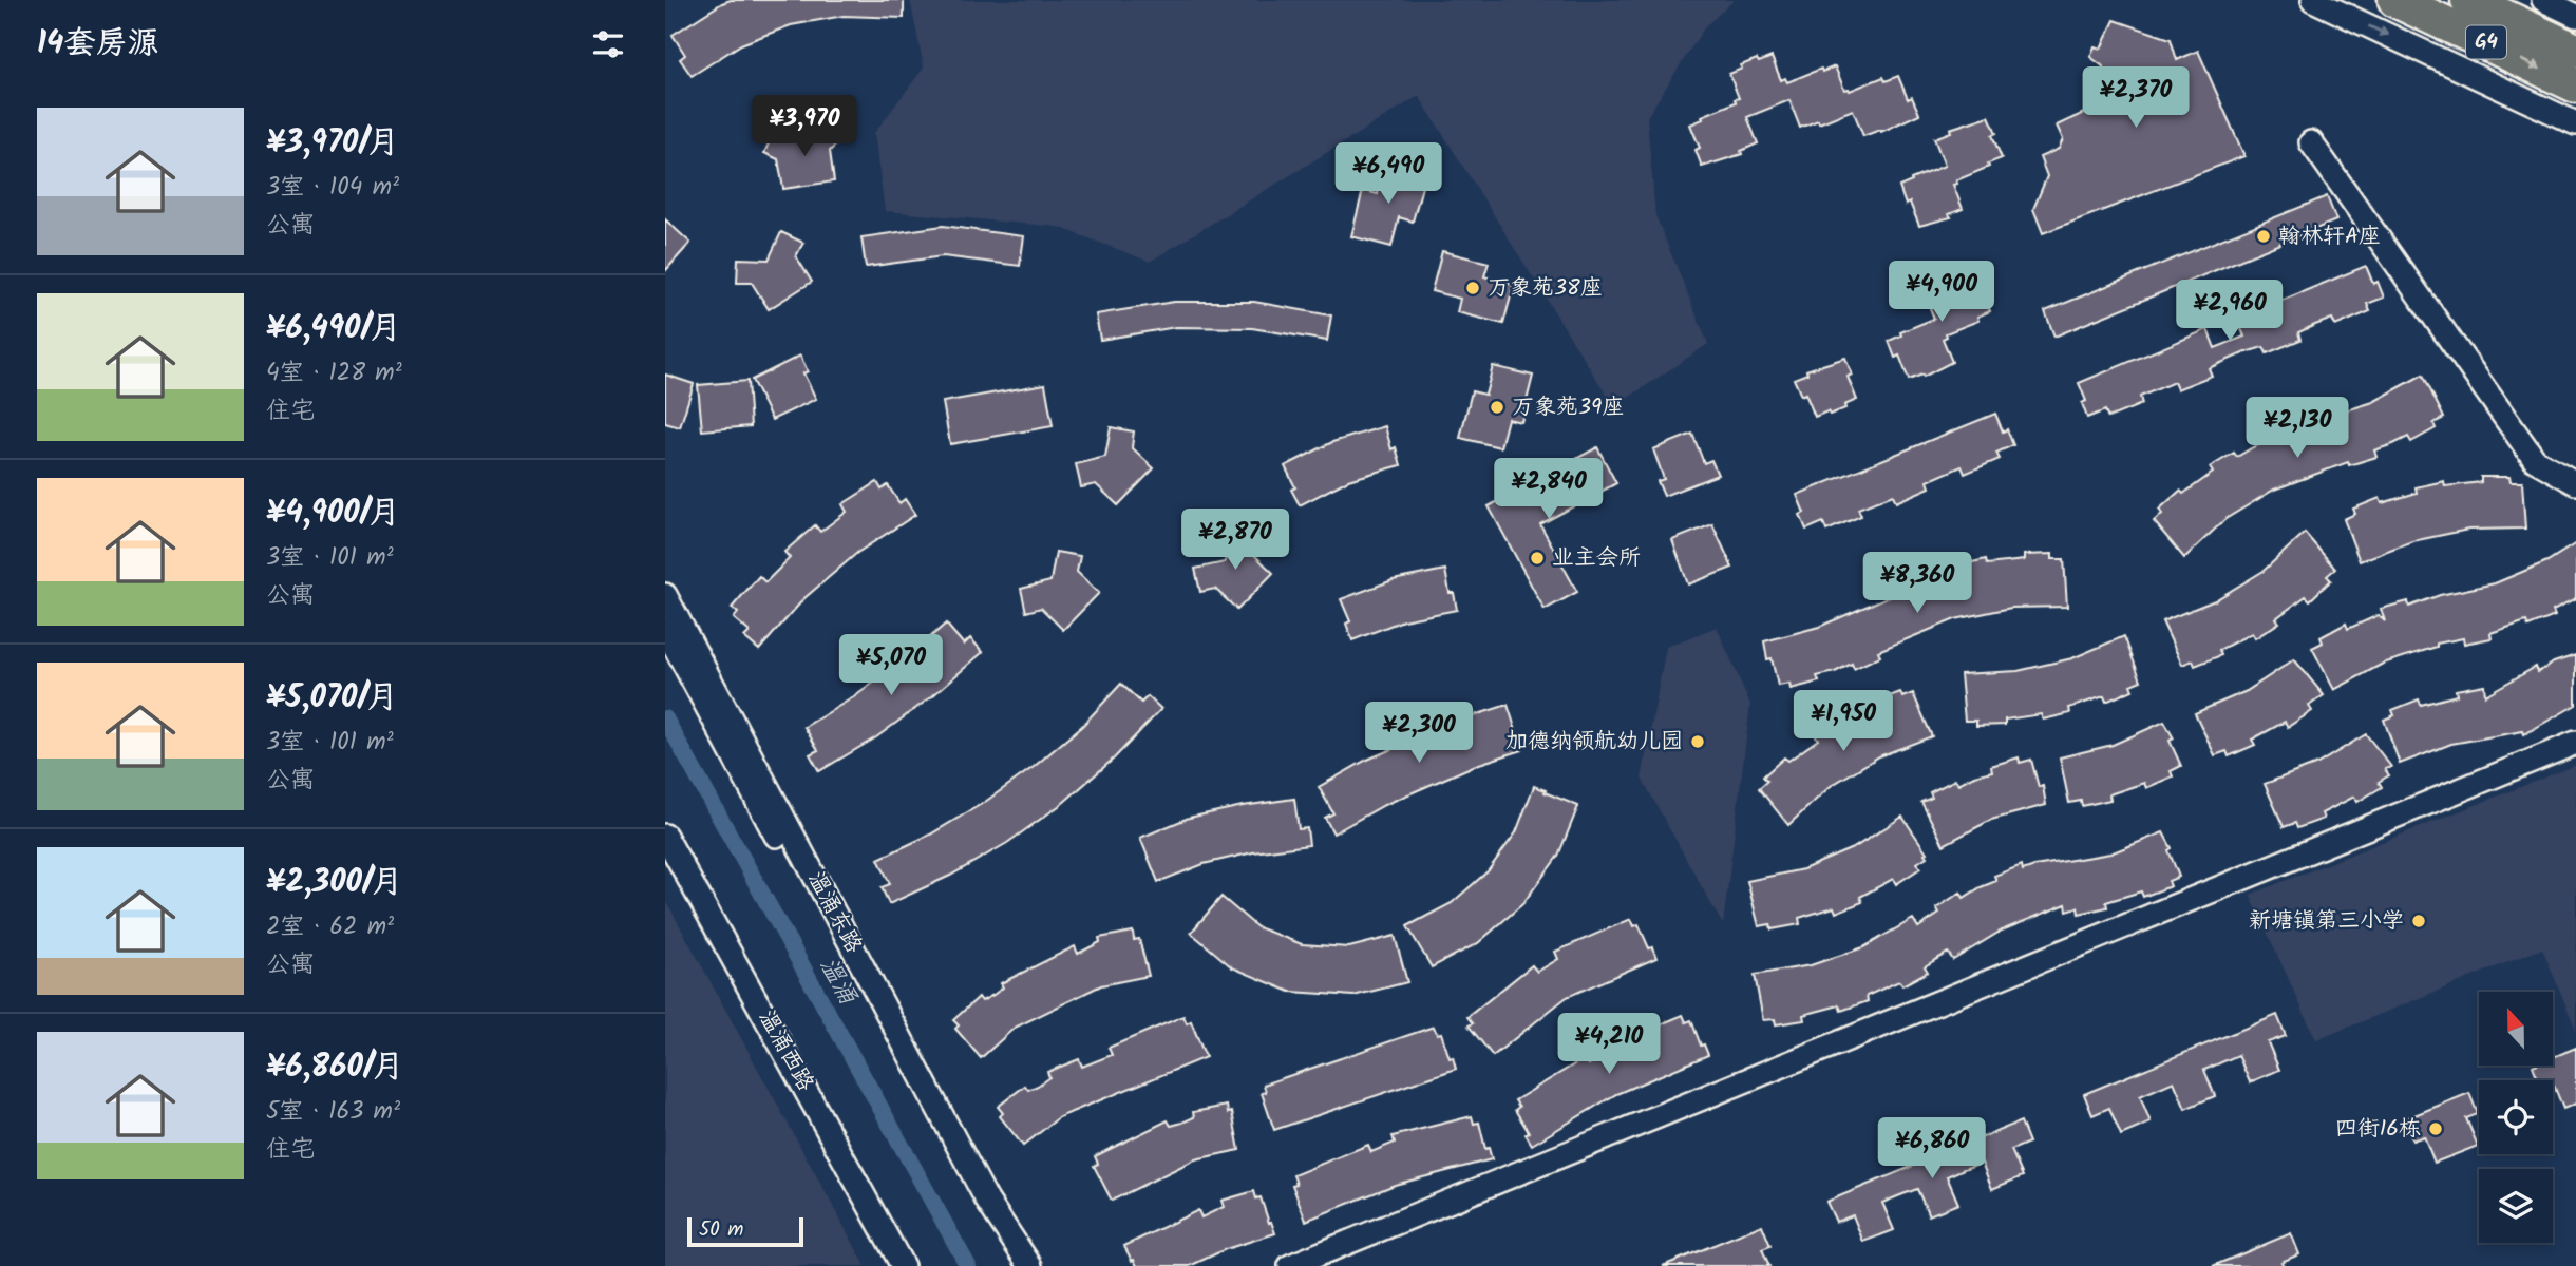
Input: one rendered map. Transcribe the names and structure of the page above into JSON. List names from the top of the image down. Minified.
{"streets":{"highway":["G4"],"street":["温涌东路","温涌西路"]},"water":["温涌"],"places":["翰林轩A座","万象苑38座","万象苑39座","业主会所","加德纳领航幼儿园","新塘镇第三小学","四街16栋"],"scale_bar":"50 m","north":"top","page":{"heading":"14套房源","price":["¥2,370","¥3,970","¥6,490","¥4,900","¥2,960","¥2,130","¥2,840","¥2,870","¥8,360","¥5,070","¥1,950","¥2,300","¥4,210","¥6,860"],"list":[{"name":"¥3,970/月","note":"3室 · 104 m² · 公寓"},{"name":"¥6,490/月","note":"4室 · 128 m² · 住宅"},{"name":"¥4,900/月","note":"3室 · 101 m² · 公寓"},{"name":"¥5,070/月","note":"3室 · 101 m² · 公寓"},{"name":"¥2,300/月","note":"2室 · 62 m² · 公寓"},{"name":"¥6,860/月","note":"5室 · 163 m² · 住宅"}],"scale":"50 m"}}
